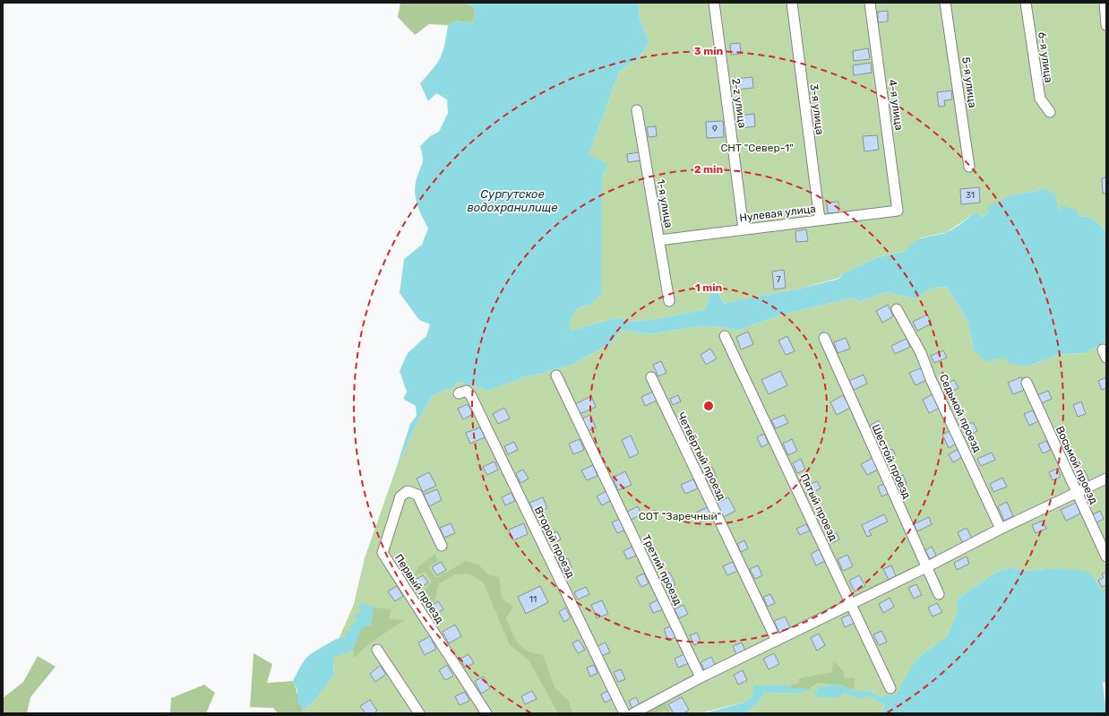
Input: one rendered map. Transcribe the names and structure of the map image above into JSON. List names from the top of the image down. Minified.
{"streets":{"street":["6-я улица","5-я улица","2-z улица","4-я улица","3-я улица","1-я улица","Нулевая улица","Седьмой проезд","Четвёртый проезд","Шестой проезд","Восьмой проезд","Пятый проезд","Второй проезд","Третий проезд","Первый проезд"]},"crossings":[["2-z улица","Нулевая улица"],["4-я улица","Нулевая улица"],["3-я улица","Нулевая улица"],["1-я улица","Нулевая улица"]],"water":["Сургутское водохранилище"],"parks":["СНТ \"Север-1\"","СОТ \"Заречный\""],"house_numbers":["9","31","7","11"],"rings":["3 min","2 min","1 min"]}
